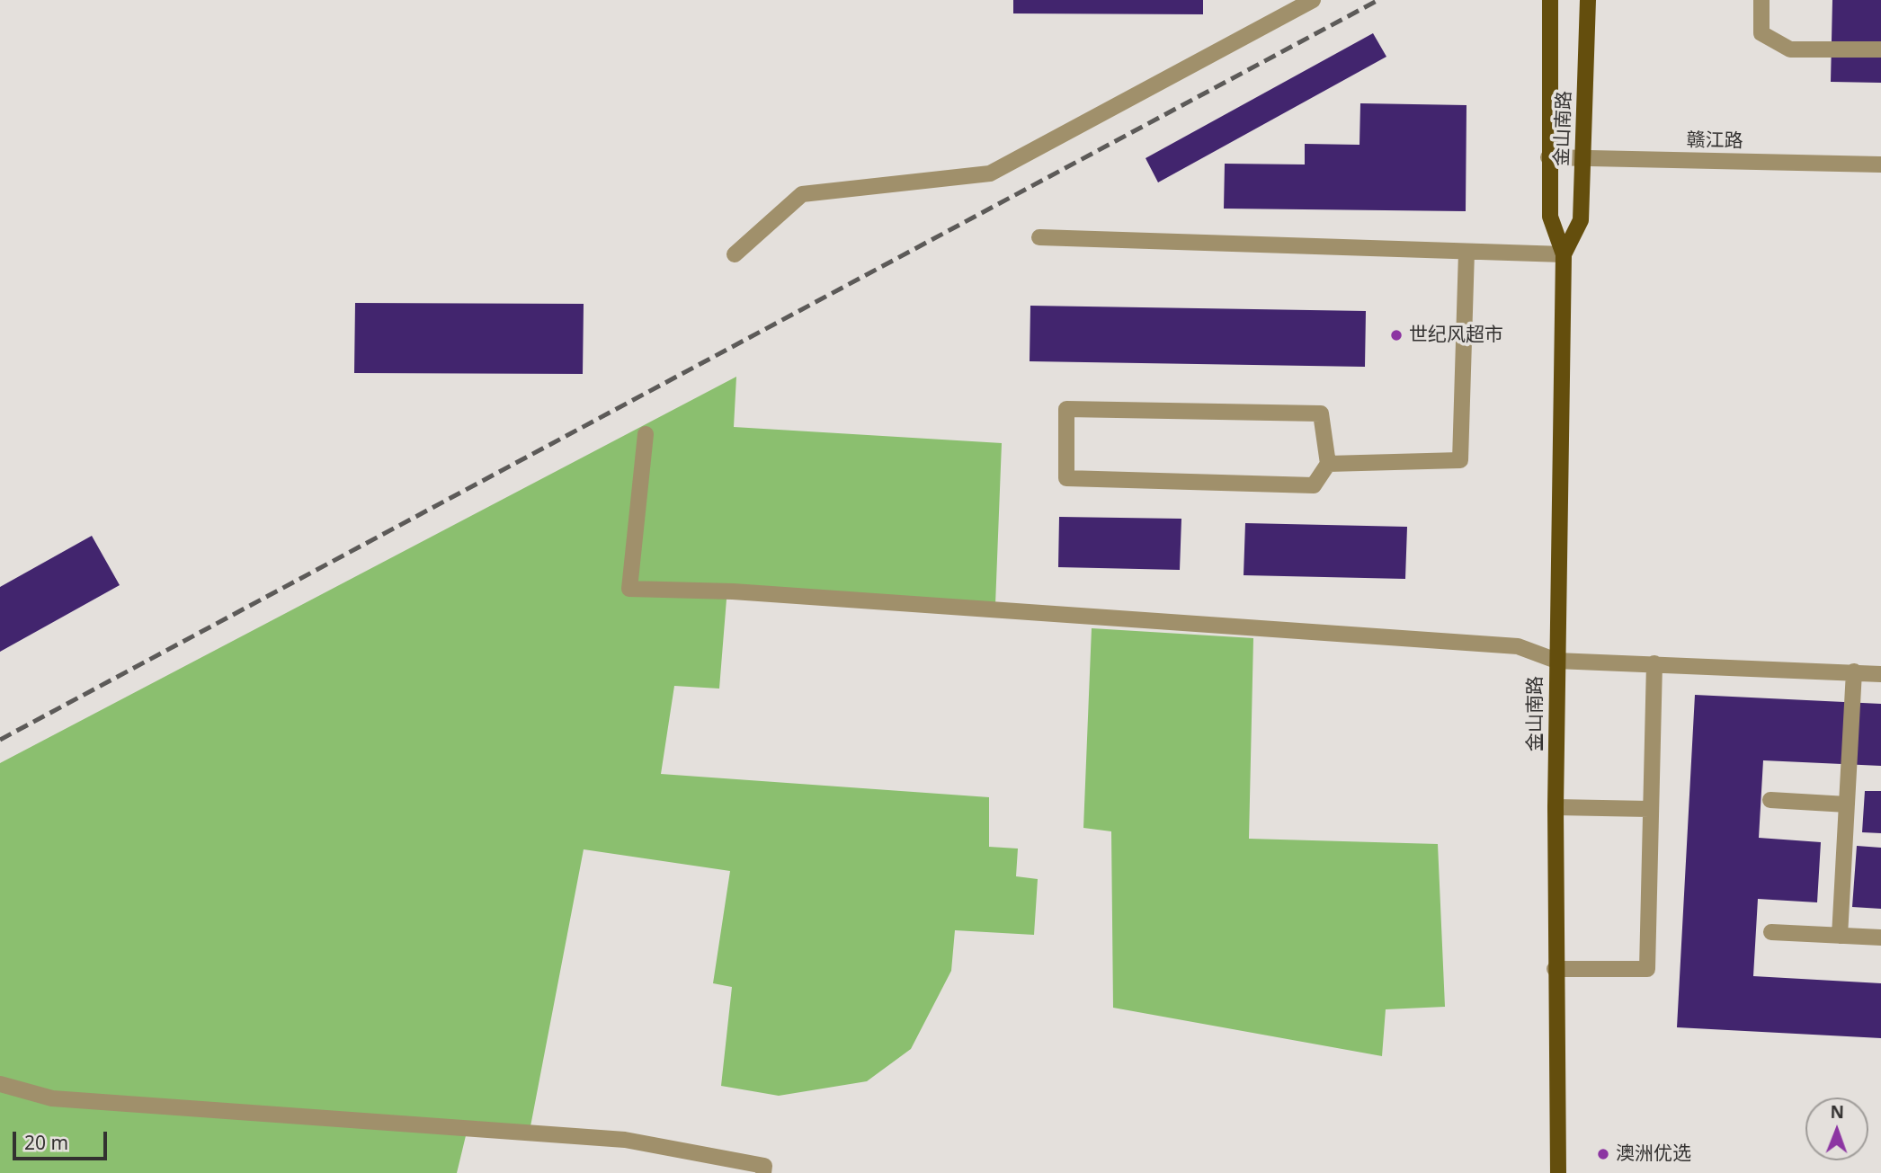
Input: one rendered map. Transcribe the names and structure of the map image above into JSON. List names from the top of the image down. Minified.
{"streets":{"main road":["金山南路"],"street":["赣江路"]},"crossings":[["金山南路","赣江路"]],"places":["世纪风超市","澳洲优选"],"scale_bar":"20 m","north":"top"}
